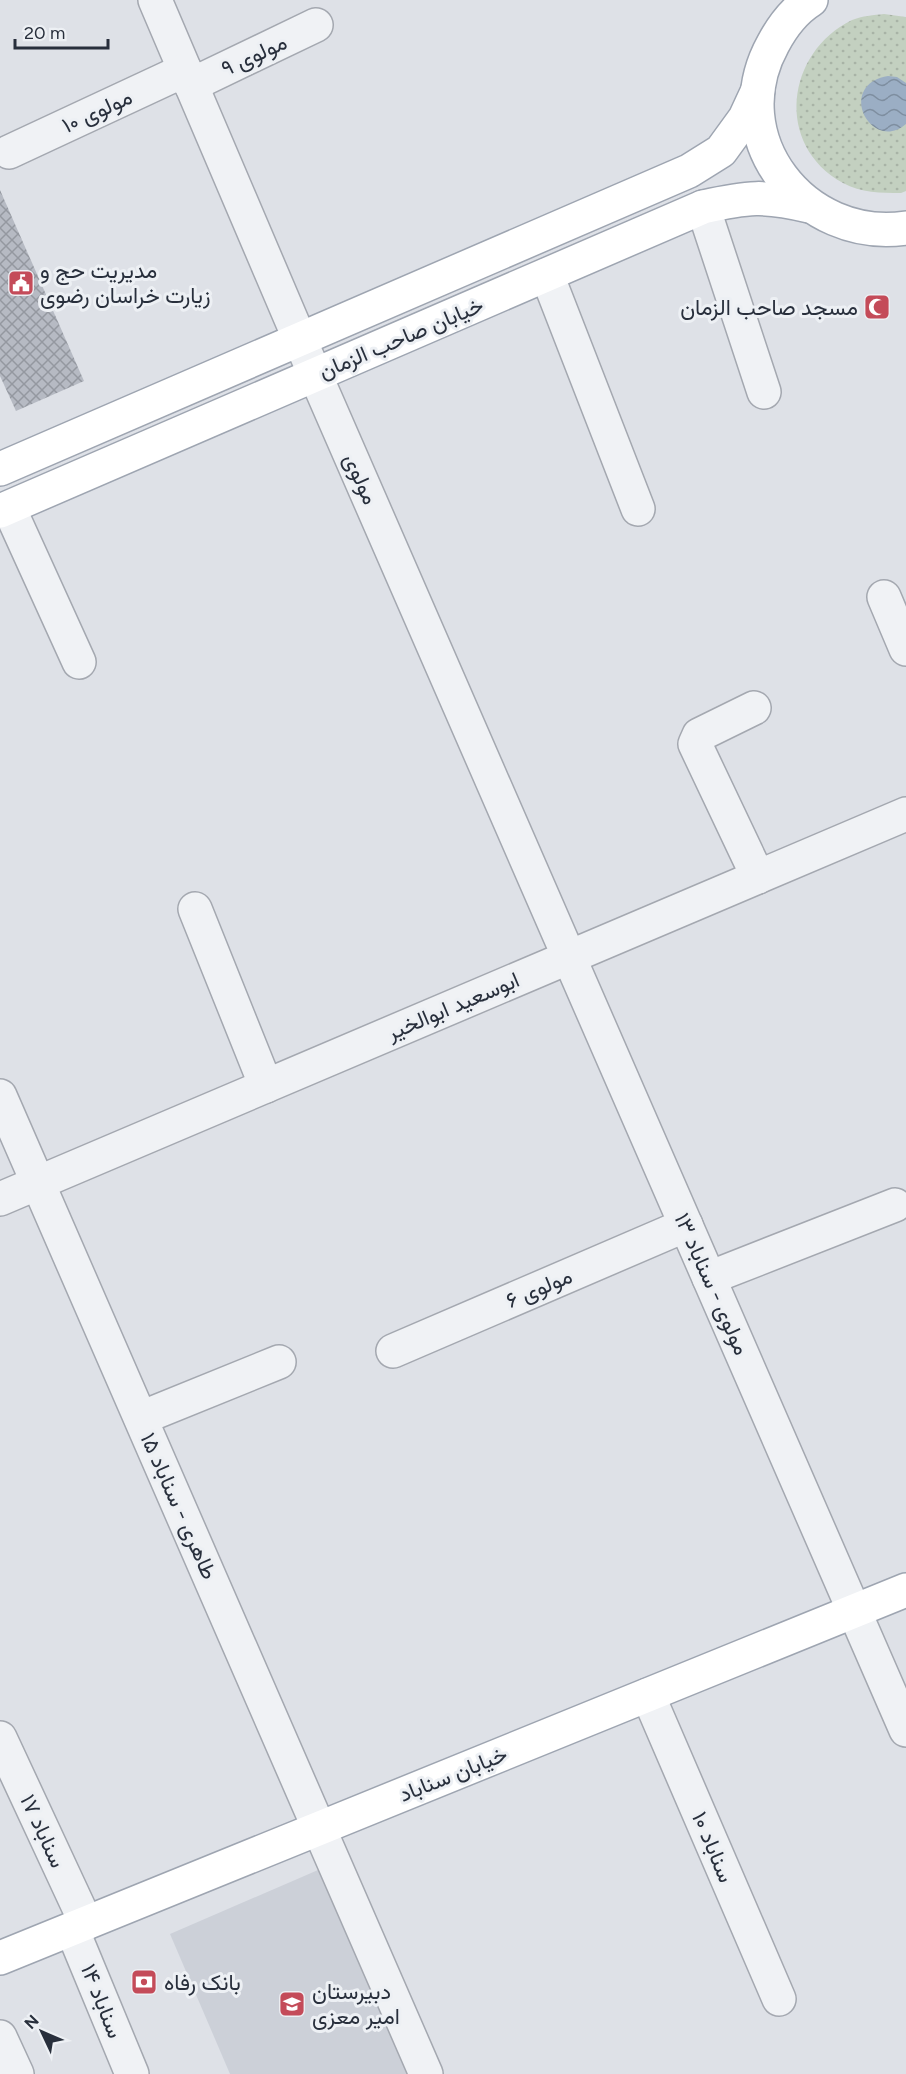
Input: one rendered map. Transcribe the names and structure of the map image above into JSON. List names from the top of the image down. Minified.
{"streets":{"main road":["خیابان صاحب الزمان","خیابان سناباد"],"street":["مولوی ۹","مولوی ۱۰","مولوی","ابوسعید ابوالخیر","مولوی - سناباد ۱۳","مولوی ۶","طاهری - سناباد ۱۵","سناباد ۱۷","سناباد ۱۰","سناباد ۱۴"]},"crossings":[["مولوی ۹","مولوی ۱۰"],["مولوی ۹","مولوی"],["مولوی ۱۰","مولوی"],["خیابان صاحب الزمان","مولوی"],["مولوی","ابوسعید ابوالخیر"],["مولوی","مولوی - سناباد ۱۳"],["ابوسعید ابوالخیر","مولوی - سناباد ۱۳"],["ابوسعید ابوالخیر","طاهری - سناباد ۱۵"],["مولوی - سناباد ۱۳","مولوی ۶"],["مولوی - سناباد ۱۳","خیابان سناباد"],["طاهری - سناباد ۱۵","خیابان سناباد"],["خیابان سناباد","سناباد ۱۷"],["خیابان سناباد","سناباد ۱۰"],["خیابان سناباد","سناباد ۱۴"],["سناباد ۱۷","سناباد ۱۴"]],"places":{"public building":["مدیریت حج و زیارت خراسان رضوی"],"mosque":["مسجد صاحب الزمان"],"bank":["بانک رفاه"],"school or university":["دبیرستان امیر معزی"]},"scale_bar":"20 m","north":"top left"}
